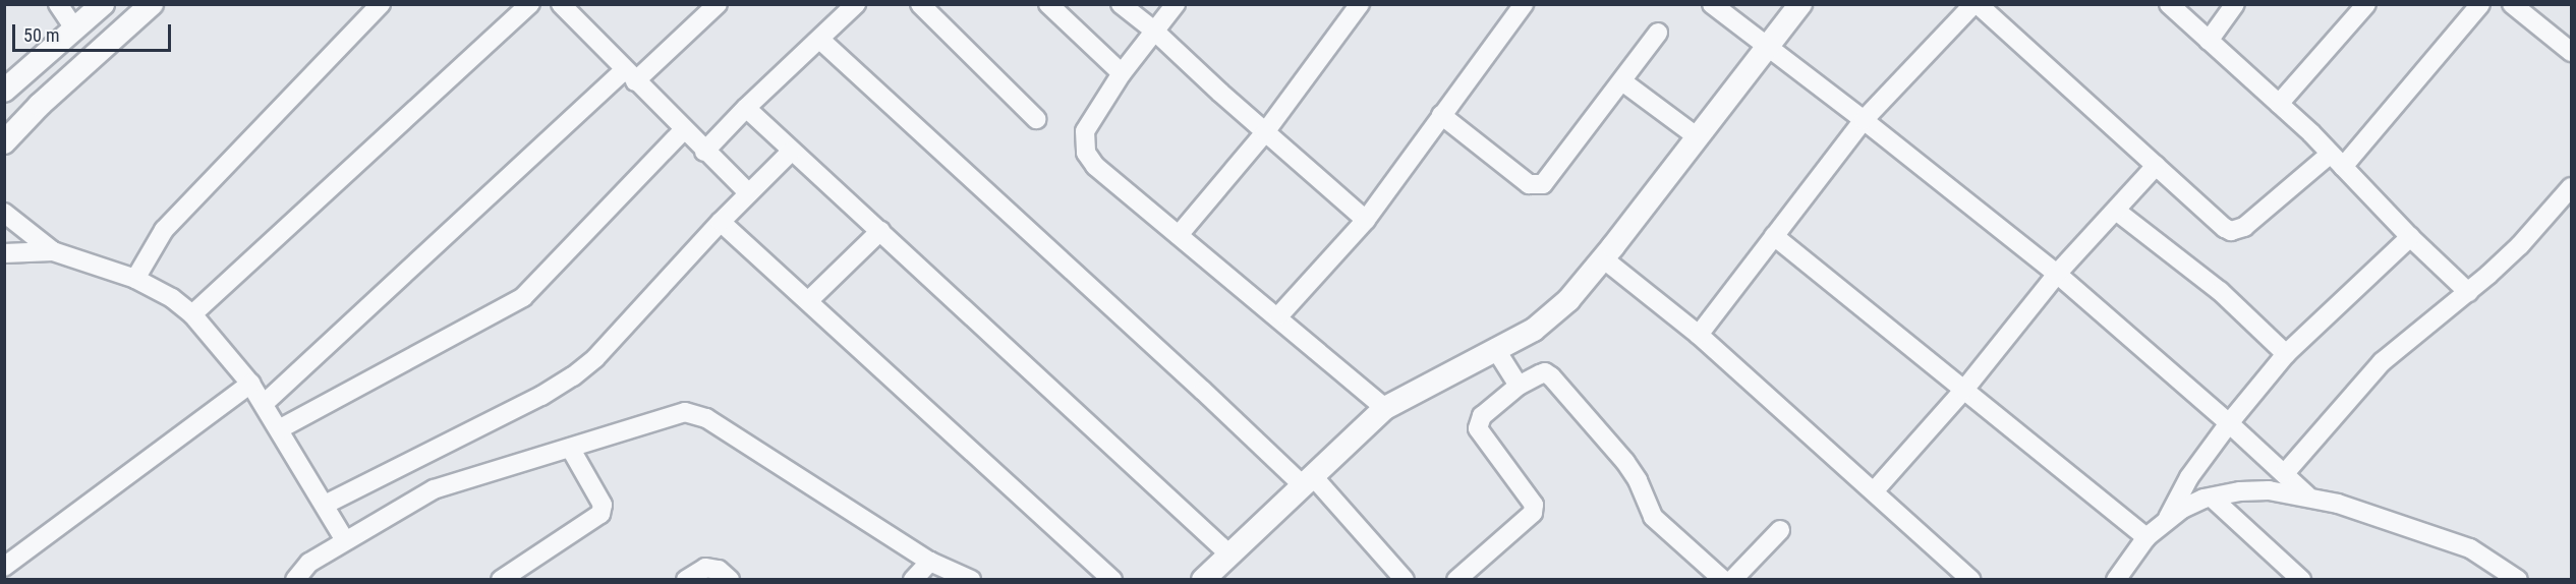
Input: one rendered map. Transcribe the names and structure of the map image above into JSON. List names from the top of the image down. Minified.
{"scale_bar":"50 m"}
